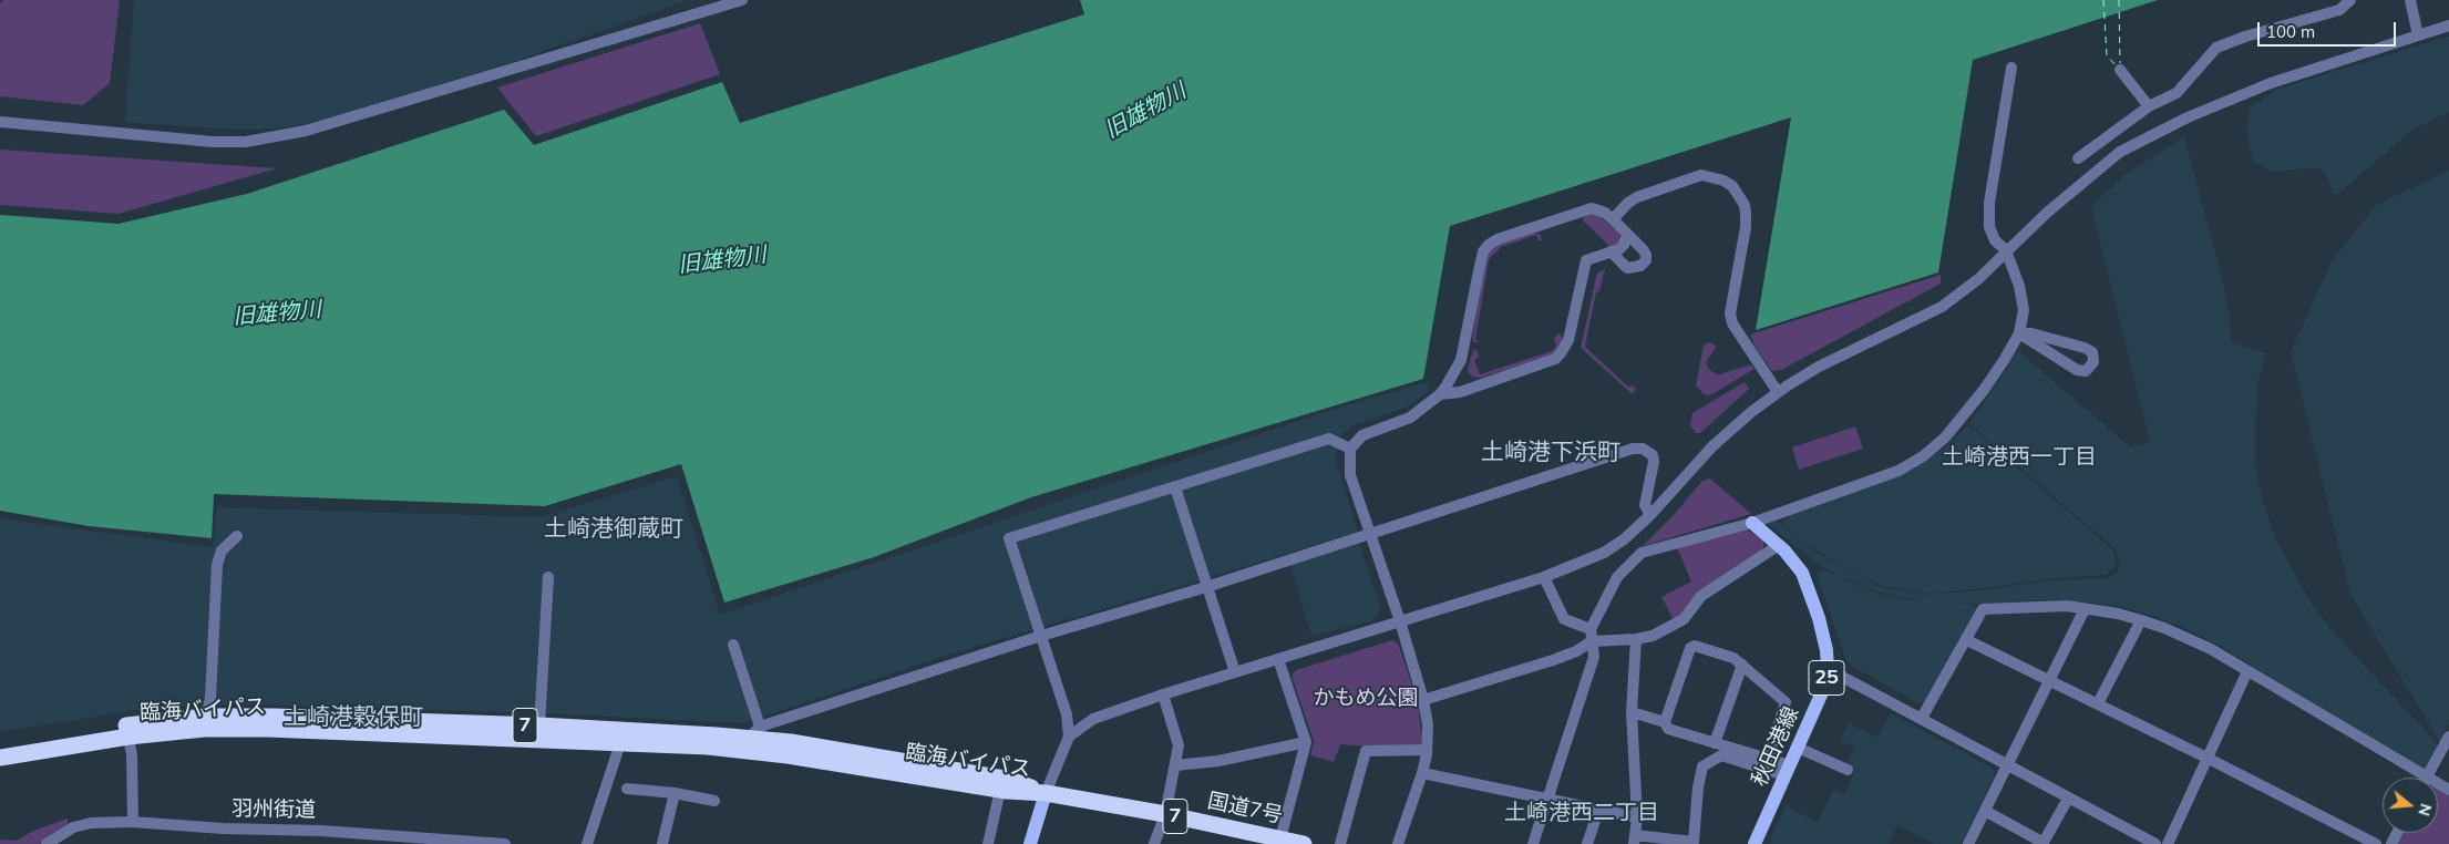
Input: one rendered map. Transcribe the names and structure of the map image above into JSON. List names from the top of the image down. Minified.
{"streets":{"highway":["臨海バイパス","7","国道7号"],"main road":["25","秋田港線"],"street":["羽州街道"]},"crossings":[["臨海バイパス","国道7号"]],"districts":["土崎港下浜町","土崎港西一丁目","土崎港御蔵町","土崎港穀保町","土崎港西二丁目"],"water":["旧雄物川"],"parks":["かもめ公園"],"scale_bar":"100 m","north":"right"}
